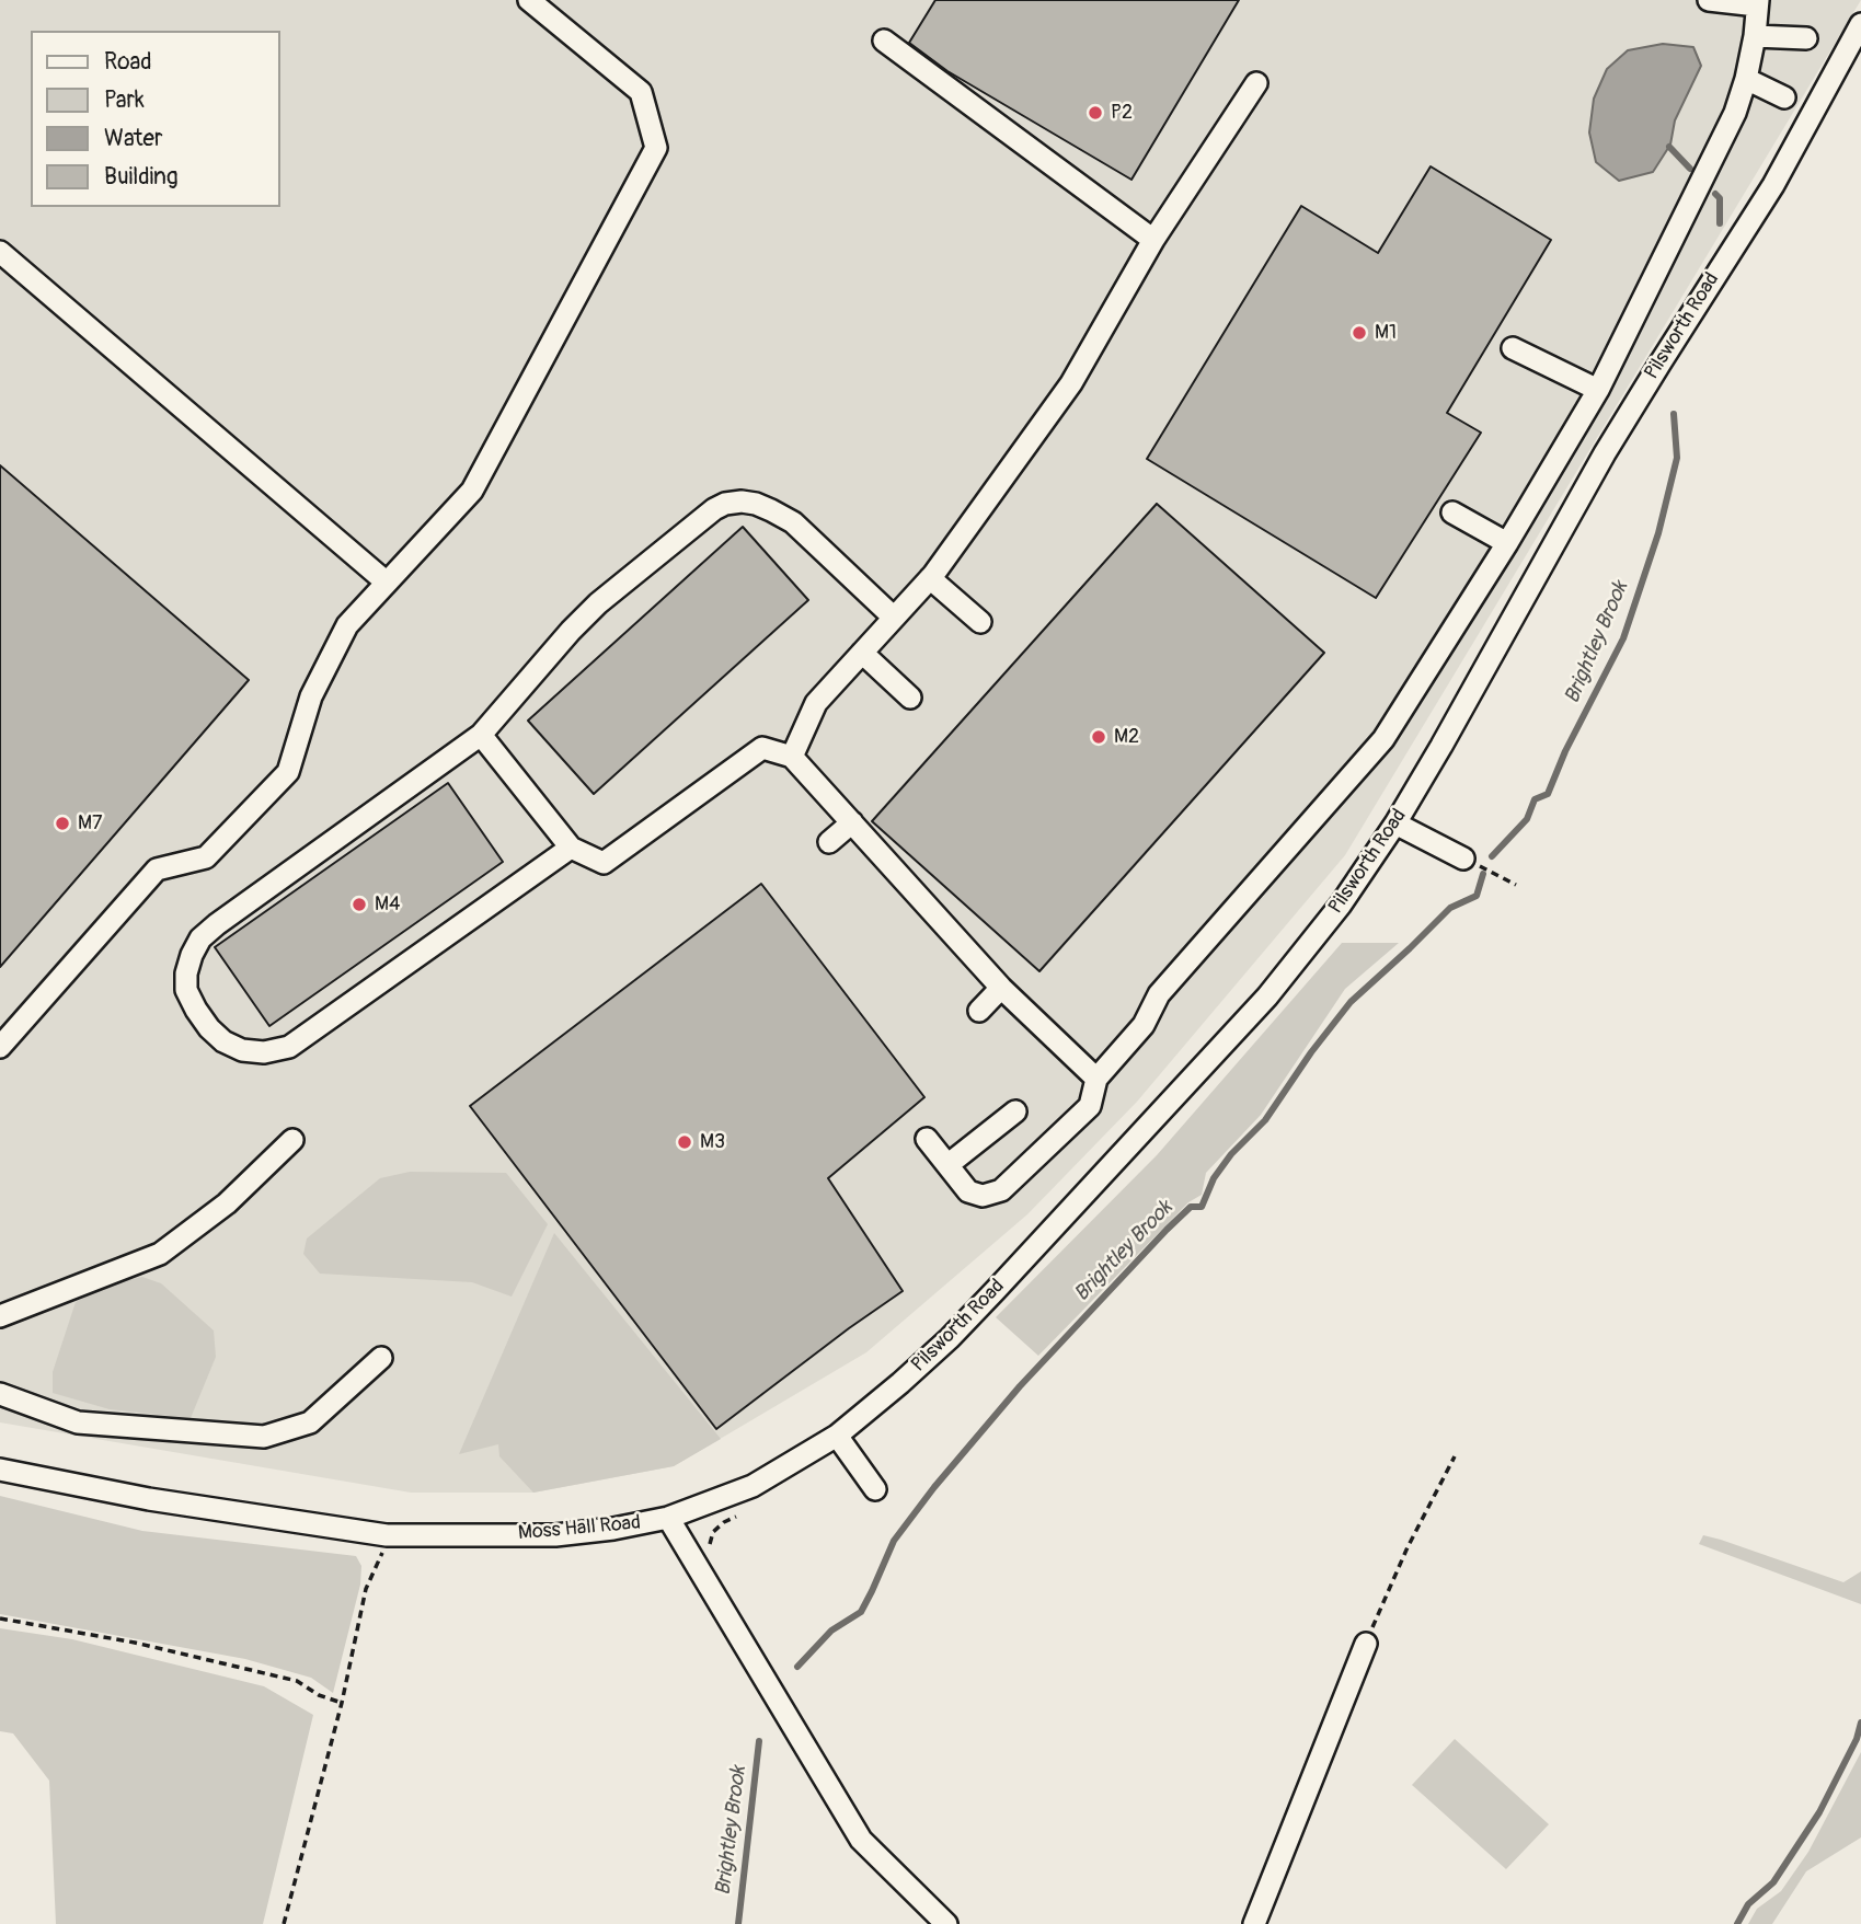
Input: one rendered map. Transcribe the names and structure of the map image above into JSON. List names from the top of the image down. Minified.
{"streets":{"street":["Pilsworth Road","Moss Hall Road"]},"crossings":[["Pilsworth Road","Moss Hall Road"]],"water":["Brightley Brook"],"places":["P2","M1","M2","M7","M4","M3"],"legend":["Road","Park","Water","Building"]}
